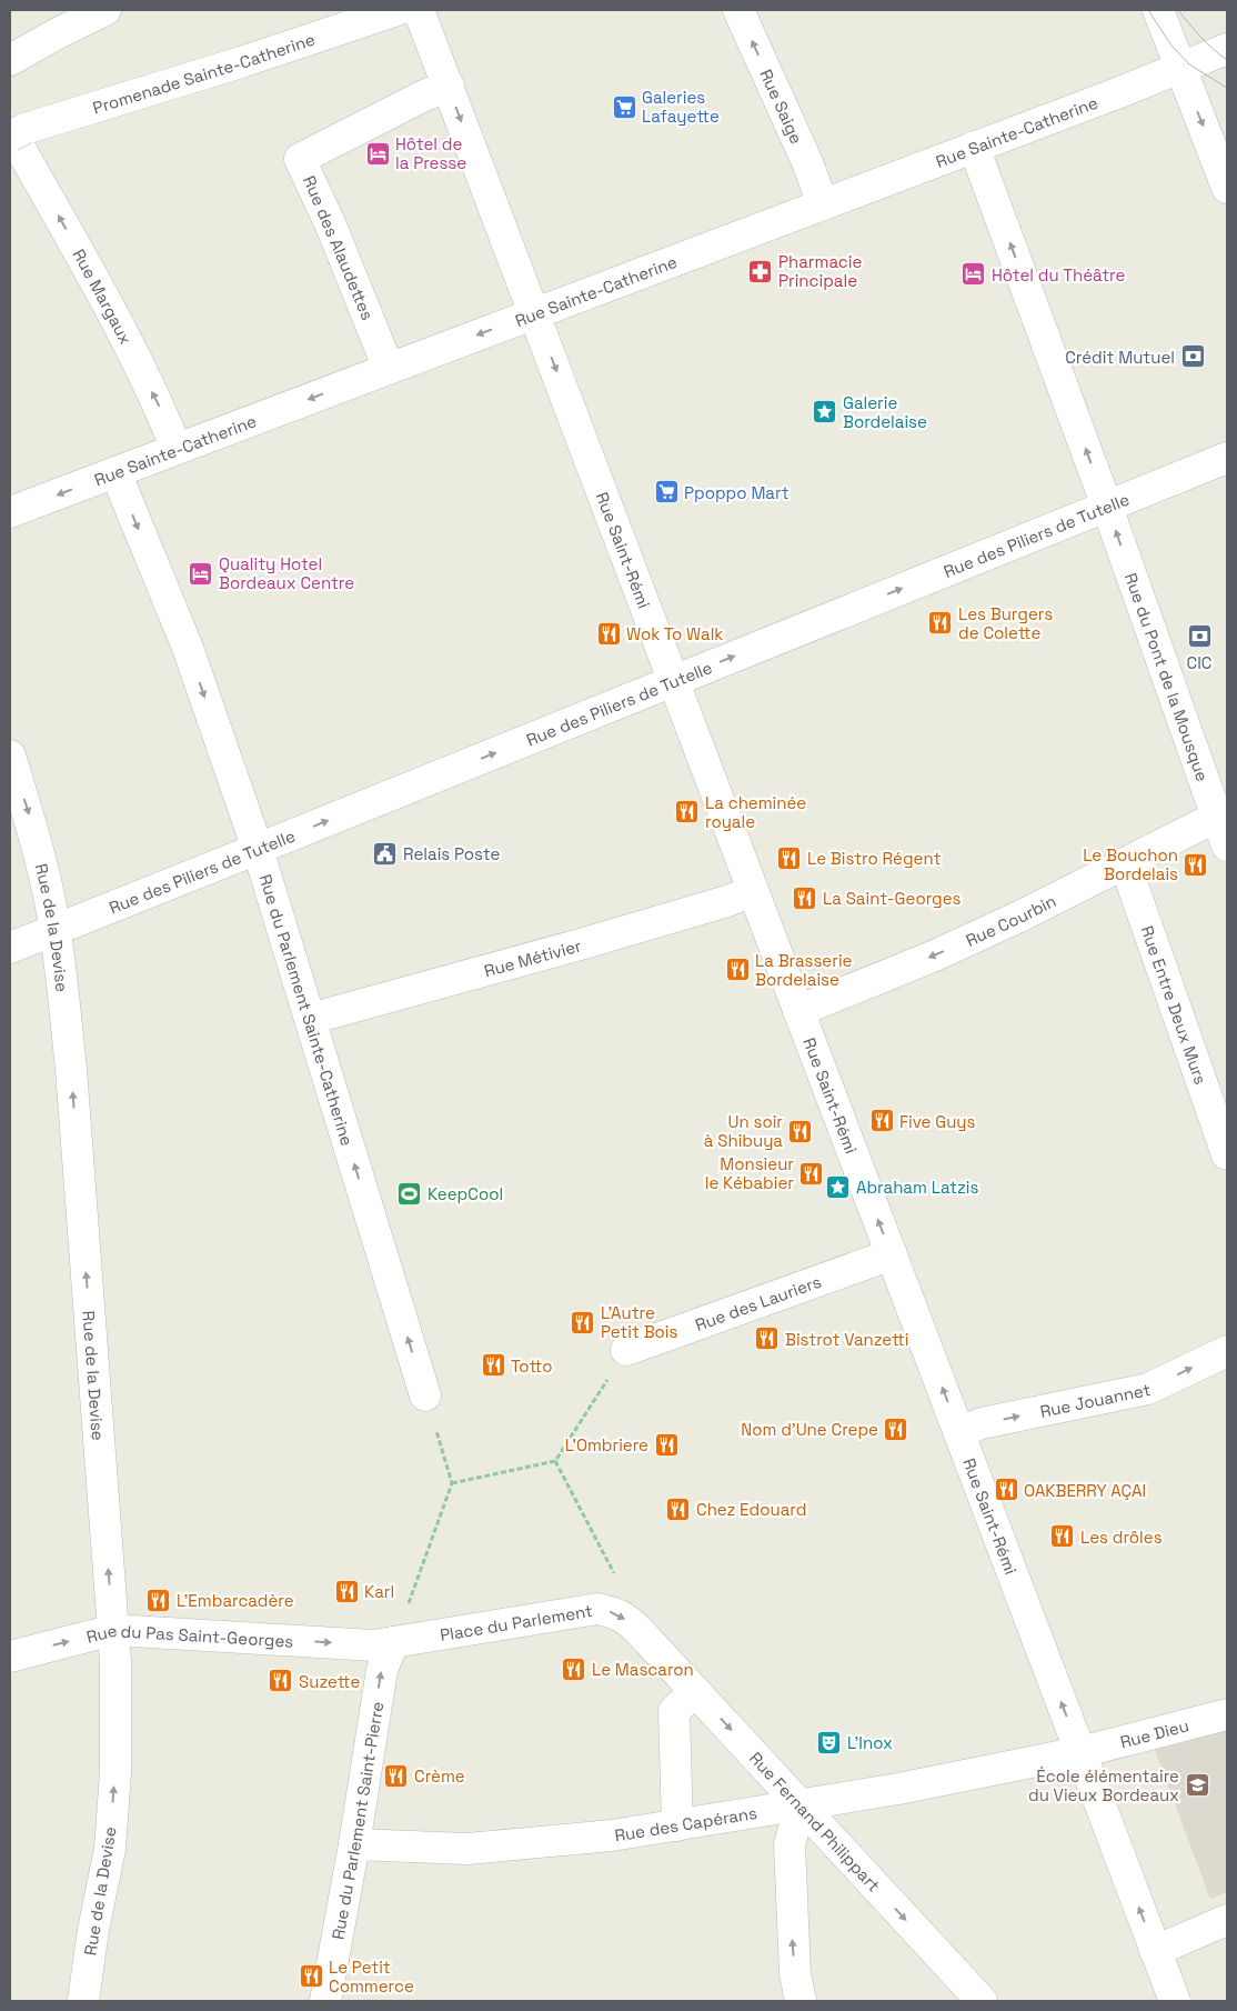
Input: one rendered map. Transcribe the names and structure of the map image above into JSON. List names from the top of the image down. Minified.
{"streets":{"street":["Promenade Sainte-Catherine","Rue Saige","Rue Sainte-Catherine","Rue des Alaudettes","Rue Margaux","Rue des Piliers de Tutelle","Rue Saint-Rémi","Rue du Pont de la Mousque","Rue Courbin","Rue de la Devise","Rue Métivier","Rue Entre Deux Murs","Rue du Parlement Sainte-Catherine","Rue des Lauriers","Rue Jouannet","Place du Parlement","Rue du Pas Saint-Georges","Rue Dieu","Rue du Parlement Saint-Pierre","Rue Fernand Philippart","Rue des Capérans"]},"crossings":[["Promenade Sainte-Catherine","Rue Margaux"],["Rue Saige","Rue Sainte-Catherine"],["Rue Sainte-Catherine","Rue des Alaudettes"],["Rue Sainte-Catherine","Rue Margaux"],["Rue Sainte-Catherine","Rue Saint-Rémi"],["Rue Sainte-Catherine","Rue du Pont de la Mousque"],["Rue Sainte-Catherine","Rue du Parlement Sainte-Catherine"],["Rue des Alaudettes","Rue Saint-Rémi"],["Rue des Piliers de Tutelle","Rue Saint-Rémi"],["Rue des Piliers de Tutelle","Rue du Pont de la Mousque"],["Rue des Piliers de Tutelle","Rue de la Devise"],["Rue des Piliers de Tutelle","Rue du Parlement Sainte-Catherine"],["Rue Saint-Rémi","Rue Courbin"],["Rue Saint-Rémi","Rue Métivier"],["Rue Saint-Rémi","Rue des Lauriers"],["Rue Saint-Rémi","Rue Jouannet"],["Rue Saint-Rémi","Rue Dieu"],["Rue Saint-Rémi","Rue des Capérans"],["Rue du Pont de la Mousque","Rue Courbin"],["Rue Courbin","Rue Entre Deux Murs"],["Rue de la Devise","Rue du Pas Saint-Georges"],["Rue Métivier","Rue du Parlement Sainte-Catherine"],["Place du Parlement","Rue du Pas Saint-Georges"],["Place du Parlement","Rue du Parlement Saint-Pierre"],["Place du Parlement","Rue Fernand Philippart"],["Rue du Pas Saint-Georges","Rue du Parlement Saint-Pierre"],["Rue Dieu","Rue des Capérans"],["Rue du Parlement Saint-Pierre","Rue des Capérans"],["Rue Fernand Philippart","Rue des Capérans"]],"one_way":["Rue Saige","Rue Sainte-Catherine","Rue Margaux","Rue des Piliers de Tutelle","Rue du Pont de la Mousque","Rue Courbin","Rue Jouannet","Place du Parlement","Rue du Pas Saint-Georges","Rue du Parlement Saint-Pierre","Rue Fernand Philippart"],"places":{"supermarket":["Galeries Lafayette","Ppoppo Mart"],"hotel":["Hôtel de la Presse","Hôtel du Théâtre","Quality Hotel Bordeaux Centre"],"pharmacy":["Pharmacie Principale"],"bank":["Crédit Mutuel","CIC"],"place":["Galerie Bordelaise","Abraham Latzis"],"restaurant":["Les Burgers de Colette","Wok To Walk","La cheminée royale","Le Bistro Régent","Le Bouchon Bordelais","La Saint-Georges","La Brasserie Bordelaise","Five Guys","Un soir à Shibuya","Monsieur le Kébabier","L'Autre Petit Bois","Bistrot Vanzetti","Totto","Nom d'Une Crepe","L'Ombriere","OAKBERRY AÇAI","Chez Edouard","Les drôles","Karl","L'Embarcadère","Le Mascaron","Suzette","Crème","Le Petit Commerce"],"public building":["Relais Poste"],"sports":["KeepCool"],"theatre":["L'Inox"],"school or university":["École élémentaire du Vieux Bordeaux"]}}
